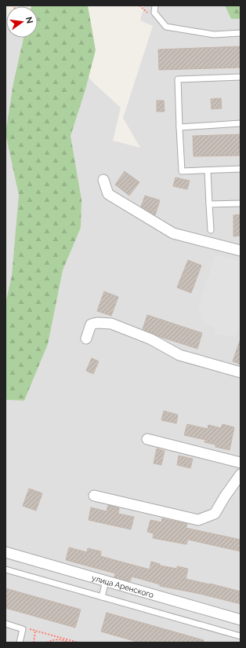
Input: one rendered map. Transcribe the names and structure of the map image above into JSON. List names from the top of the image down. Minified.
{"streets":{"street":["улица Аренского"]},"north":"right"}
